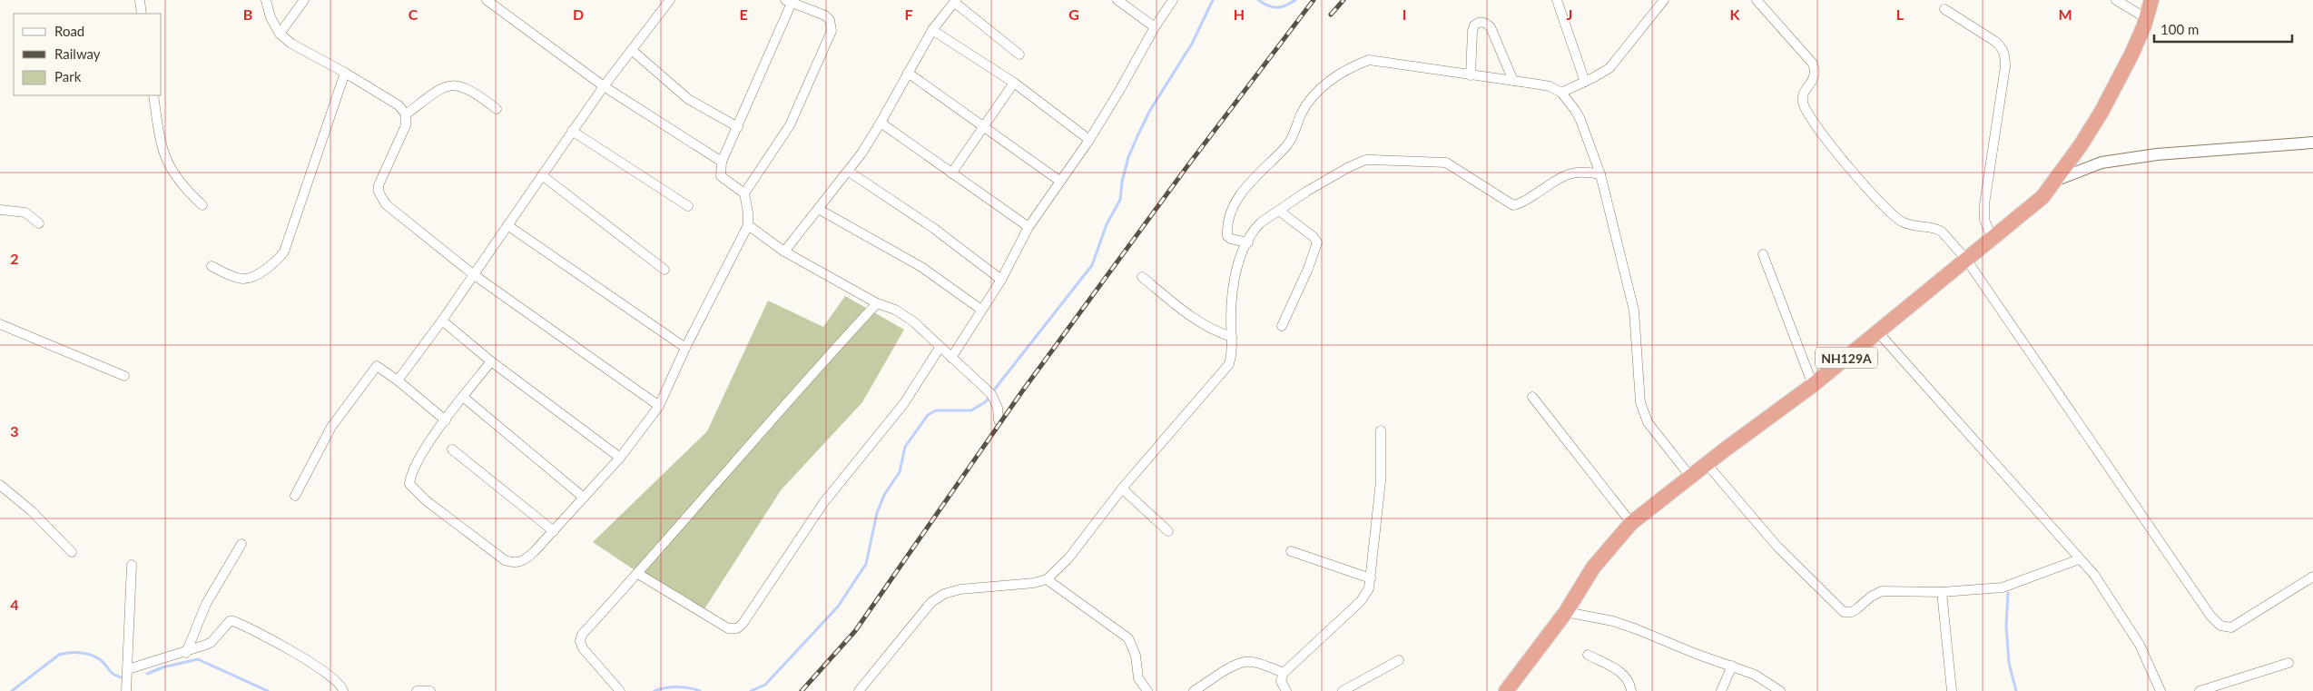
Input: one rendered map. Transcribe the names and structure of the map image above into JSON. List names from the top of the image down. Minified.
{"streets":{"highway":["NH129A"]},"legend":["Road","Railway","Park"],"scale_bar":"100 m","grid":{"columns":["B","C","D","E","F","G","H","I","J","K","L","M"],"rows":["2","3","4"]}}
